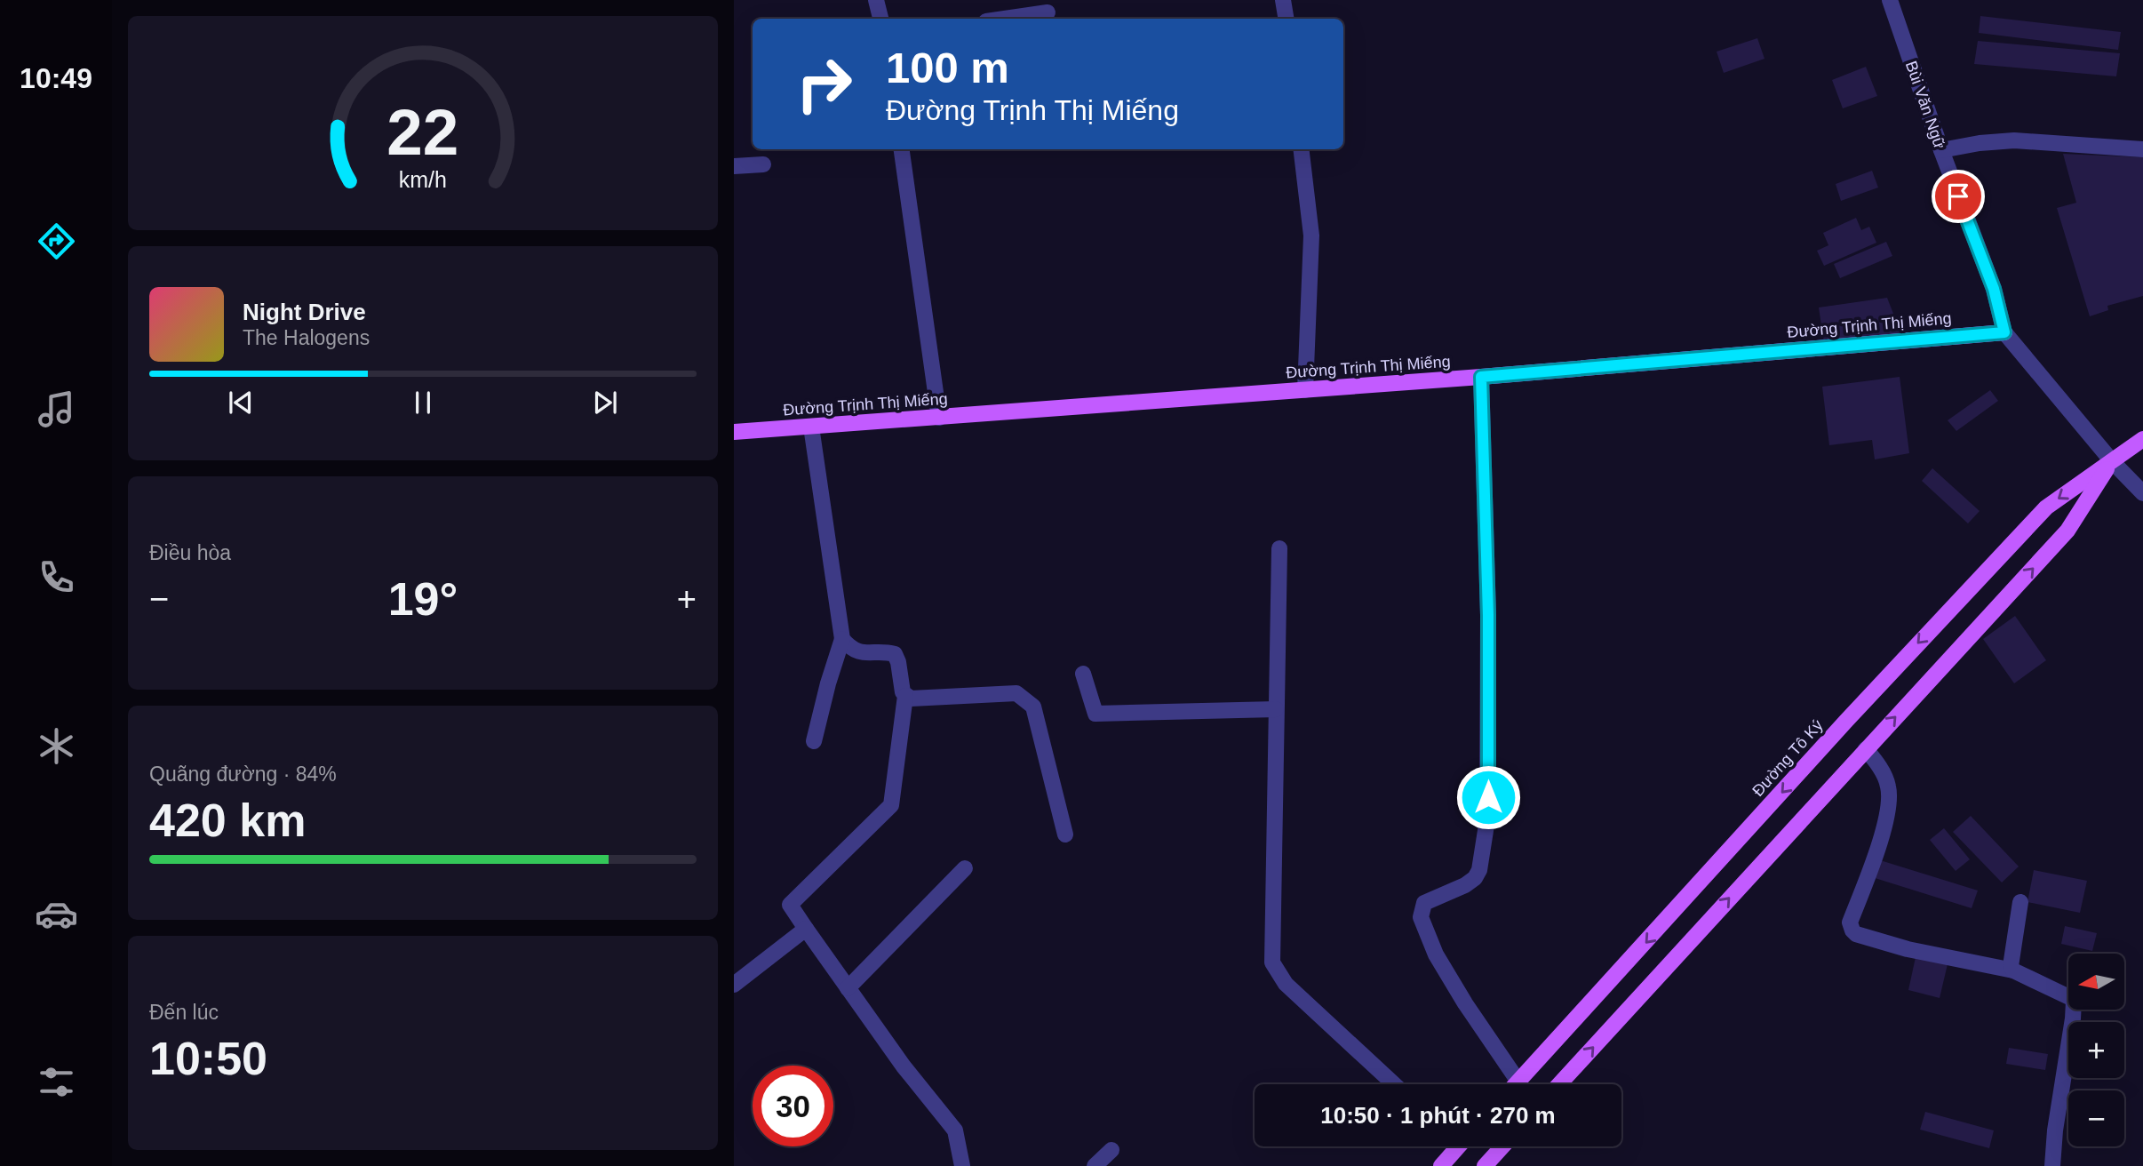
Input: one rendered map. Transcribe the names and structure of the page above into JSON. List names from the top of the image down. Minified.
{"streets":{"main road":["Đường Trịnh Thị Miếng","Đường Tô Ký"],"street":["Bùi Văn Ngữ"]},"crossings":[["Bùi Văn Ngữ","Đường Trịnh Thị Miếng"],["Bùi Văn Ngữ","Đường Tô Ký"]],"north":"left","page":{"tabs":"10:49","turn":["100 m","Đường Trịnh Thị Miếng"],"song":["Night Drive","The Halogens"],"tile":["Điều hòa",["Quãng đường · 84%","420 km"],["Đến lúc","10:50"]],"heat":["−","19°","+"],"map_buttons":["+","−"],"limit":"30","trip":"10:50 · 1 phút · 270 m","gauge":["22","km/h"]}}
